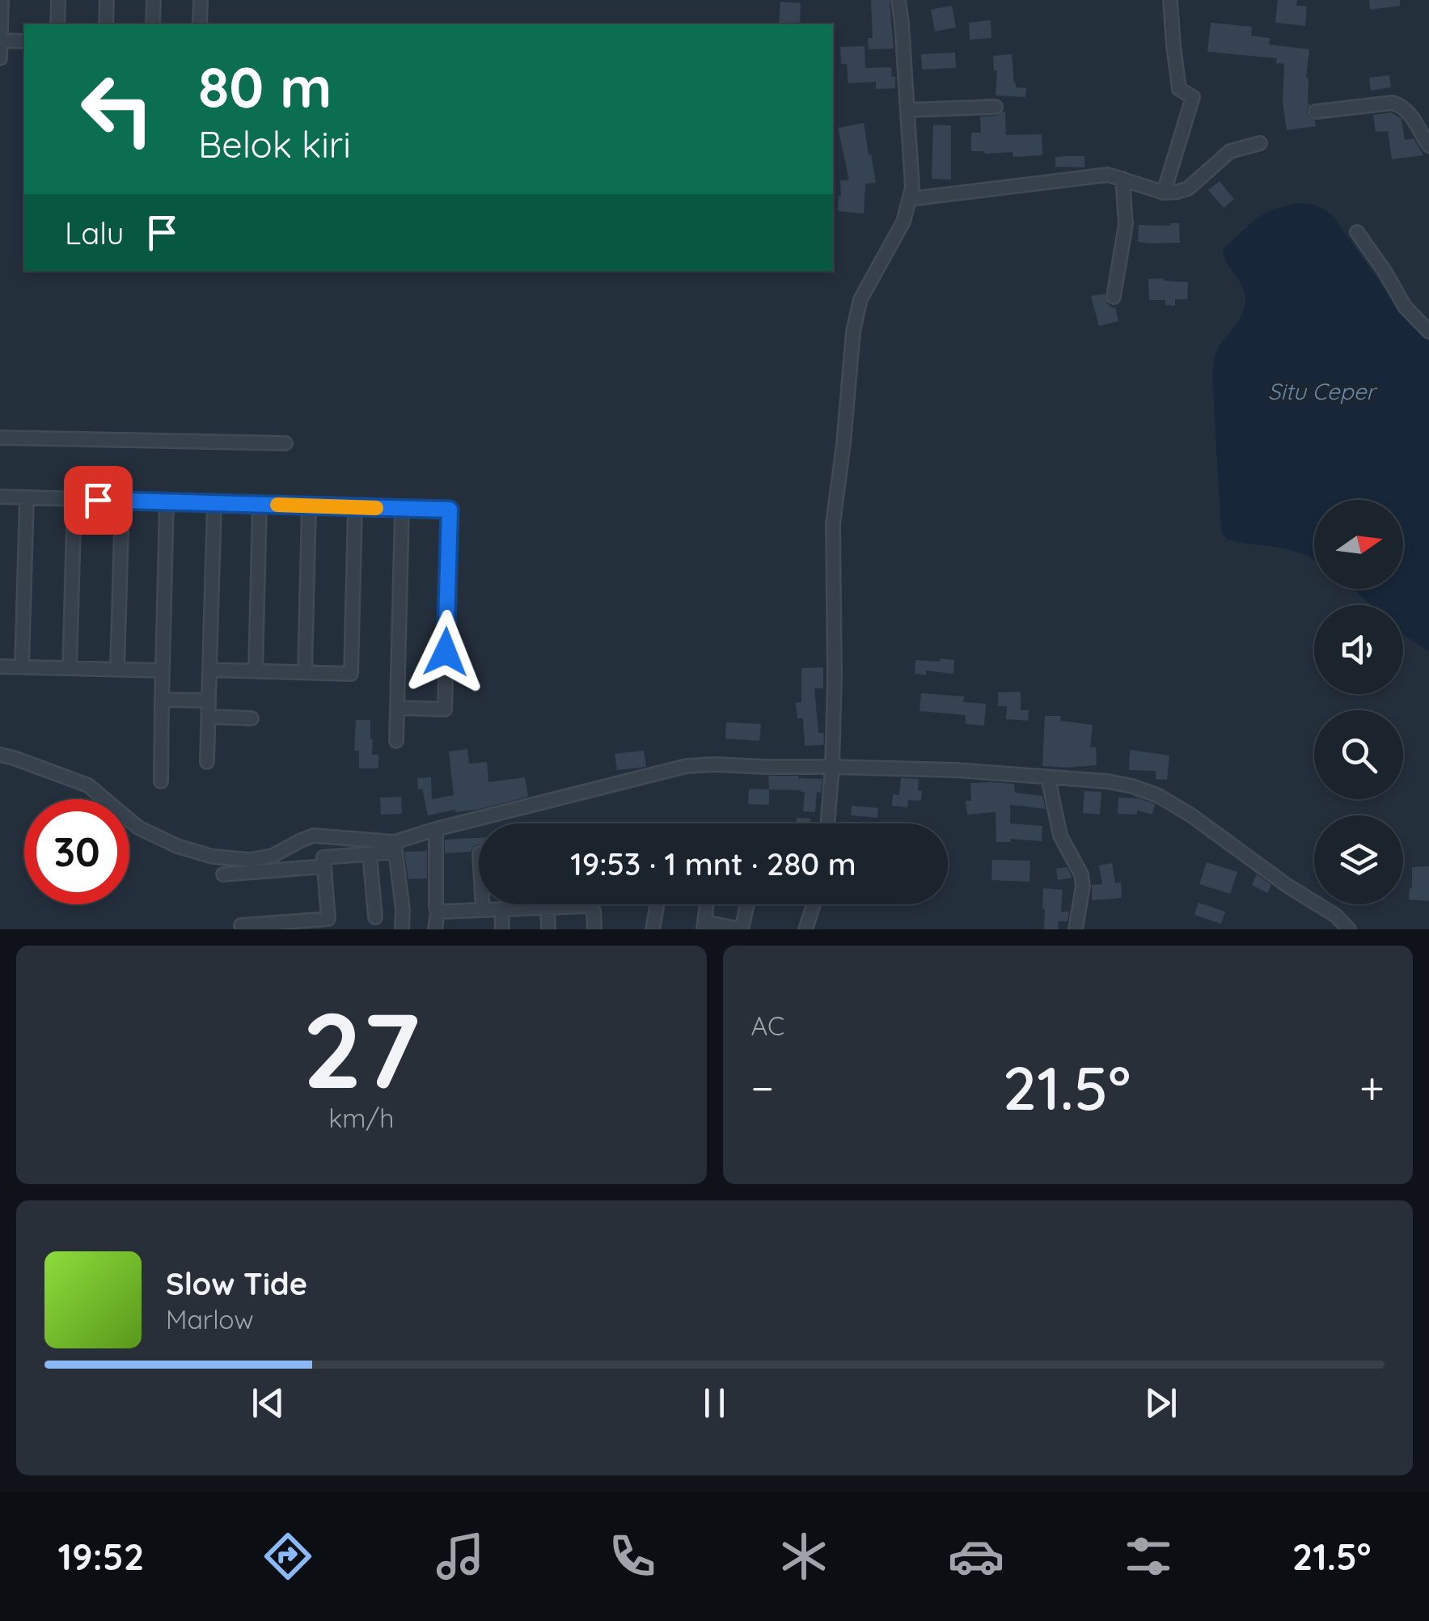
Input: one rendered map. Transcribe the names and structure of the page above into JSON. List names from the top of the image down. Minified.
{"water":["Situ Ceper"],"north":"right","page":{"turn":["80 m","Belok kiri"],"then":"Lalu","limit":"30","trip":"19:53 · 1 mnt · 280 m","tile":[["27","km/h"],"AC"],"heat":["−","21.5°","+"],"song":["Slow Tide","Marlow"],"tabs":["19:52","21.5°"]}}
